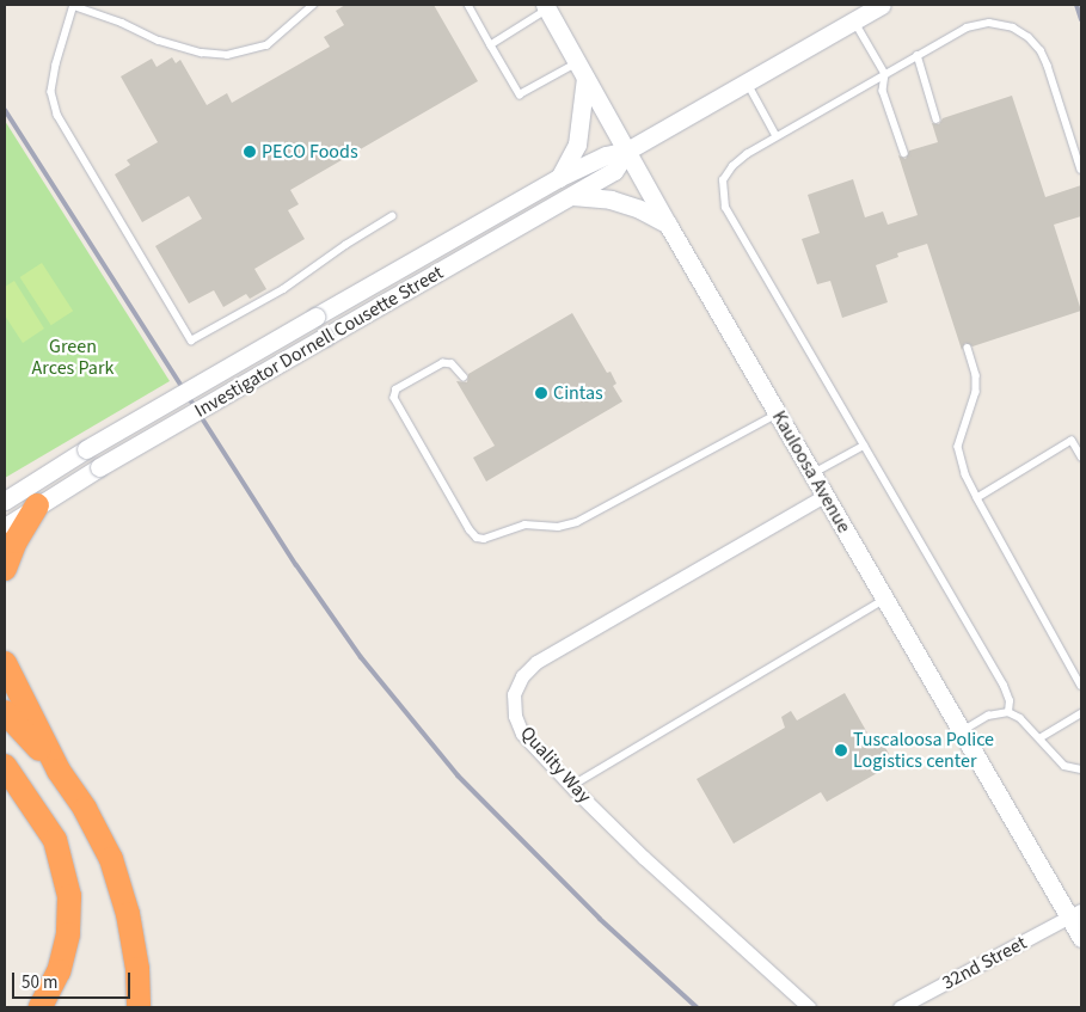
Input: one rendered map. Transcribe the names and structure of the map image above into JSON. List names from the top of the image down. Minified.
{"streets":{"main road":["Investigator Dornell Cousette Street","Kauloosa Avenue"],"street":["Quality Way","32nd Street"]},"crossings":[["Investigator Dornell Cousette Street","Kauloosa Avenue"],["Kauloosa Avenue","Quality Way"],["Kauloosa Avenue","32nd Street"]],"parks":["Green Arces Park"],"places":["PECO Foods","Cintas","Tuscaloosa Police Logistics center"],"scale_bar":"50 m"}
